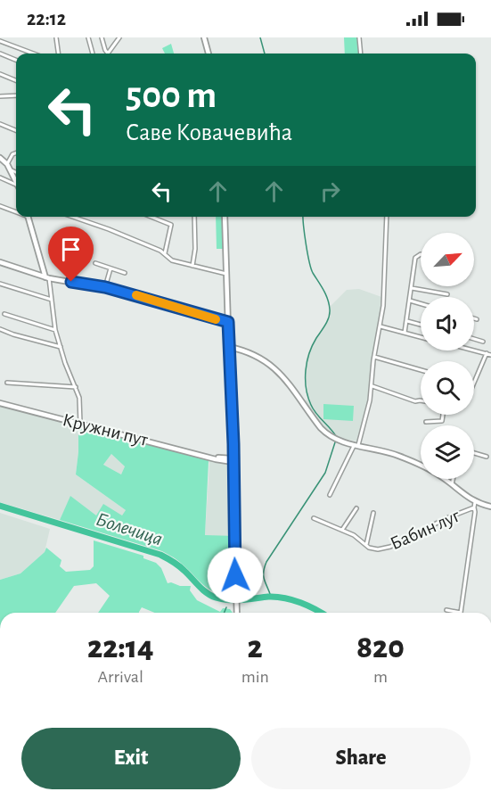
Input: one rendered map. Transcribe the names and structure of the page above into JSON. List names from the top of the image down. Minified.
{"streets":{"main road":["Кружни пут"],"street":["Бабин луг"]},"water":["Болечица"],"north":"top right","page":{"status":"22:12","turn":["500 m","Саве Ковачевића"],"eta":["22:14","Arrival","2","min","820","m"],"buttons":["Exit","Share"]}}
